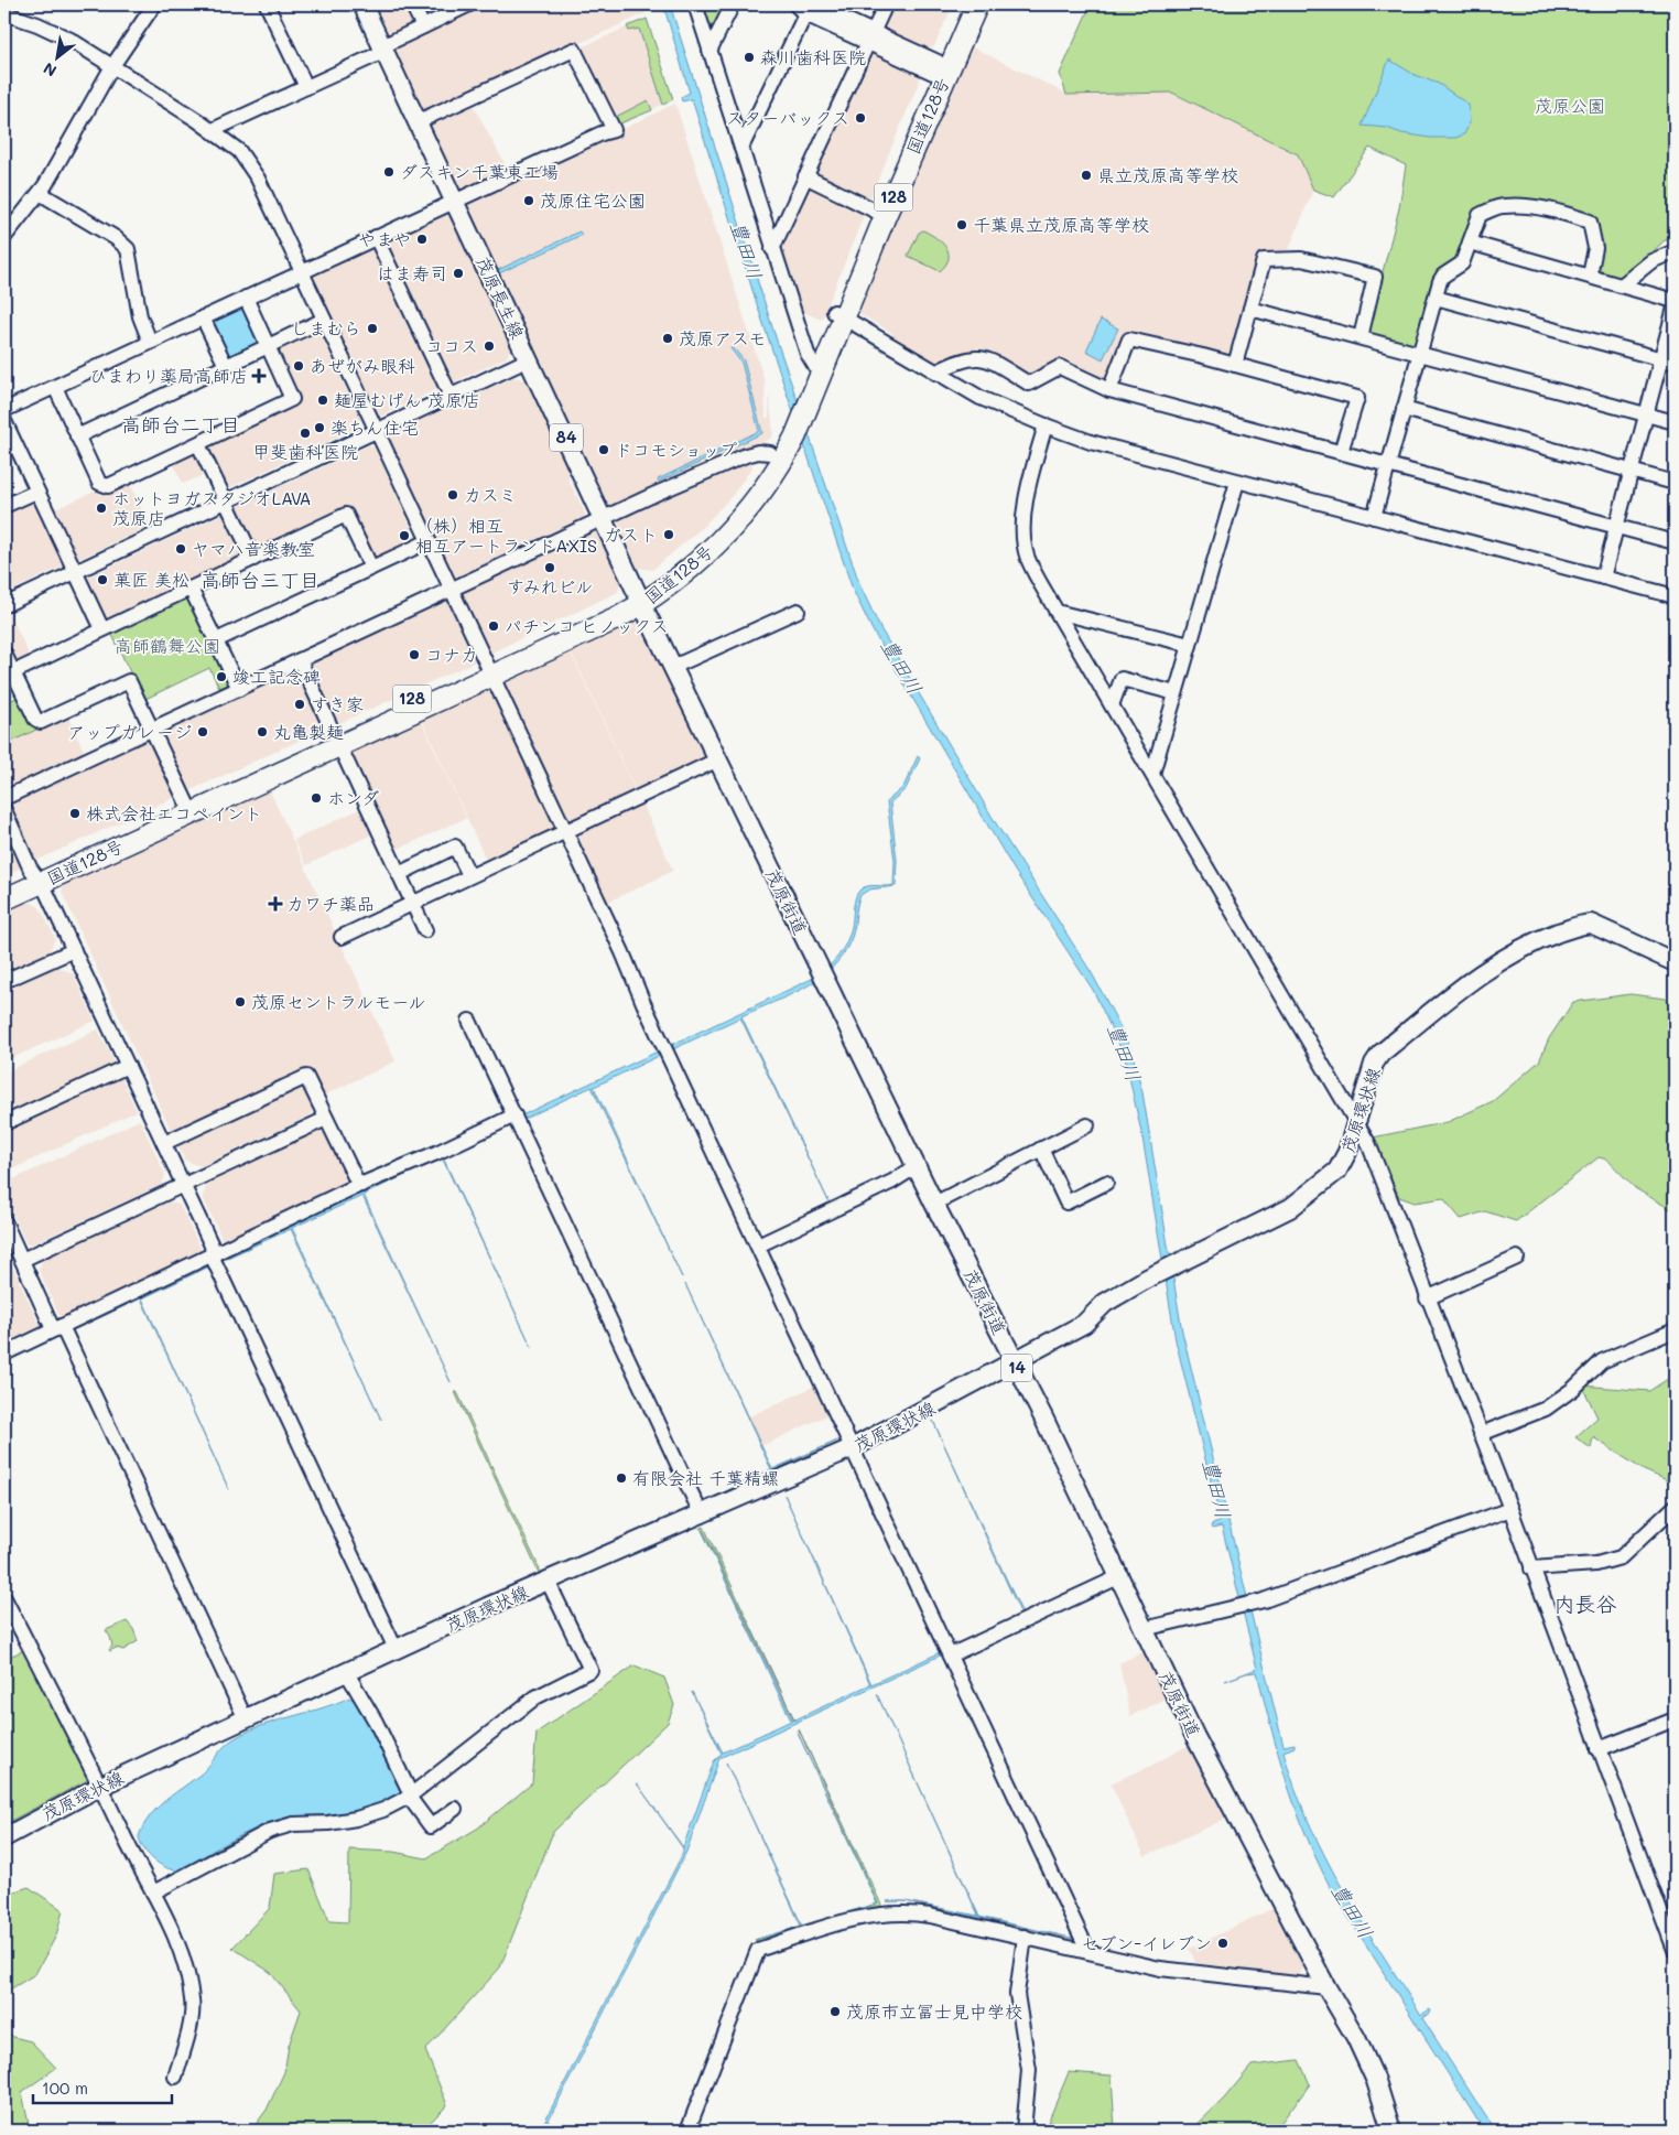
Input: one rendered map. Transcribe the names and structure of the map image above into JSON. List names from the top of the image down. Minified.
{"streets":{"highway":["国道128号","128"],"main road":["茂原長生線","84","茂原街道","茂原環状線","14"]},"crossings":[["国道128号","茂原長生線"],["国道128号","茂原街道"],["茂原長生線","茂原街道"],["茂原街道","茂原環状線"]],"districts":["高師台二丁目","高師台三丁目","内長谷"],"water":["豊田川"],"parks":["茂原公園","高師鶴舞公園"],"places":{"other":["森川歯科医院","スターバックス","ダスキン千葉東工場","県立茂原高等学校","茂原住宅公園","千葉県立茂原高等学校","やまや","はま寿司","しまむら","茂原アスモ","ココス","あぜがみ眼科","麺屋むげん 茂原店","楽ちん住宅","甲斐歯科医院","ドコモショップ","カスミ","ホットヨガスタジオLAVA 茂原店","ガスト","（株）相互 相互アートランドAXIS","ヤマハ音楽教室","すみれビル","菓匠 美松","パチンコ ヒノックス","コナカ","竣工記念碑","すき家","アップガレージ","丸亀製麺","ホンダ","株式会社エコペイント","茂原セントラルモール","有限会社 千葉精螺","セブン-イレブン","茂原市立冨士見中学校"],"health":["ひまわり薬局高師店","カワチ薬品"]},"scale_bar":"100 m","north":"bottom left"}
